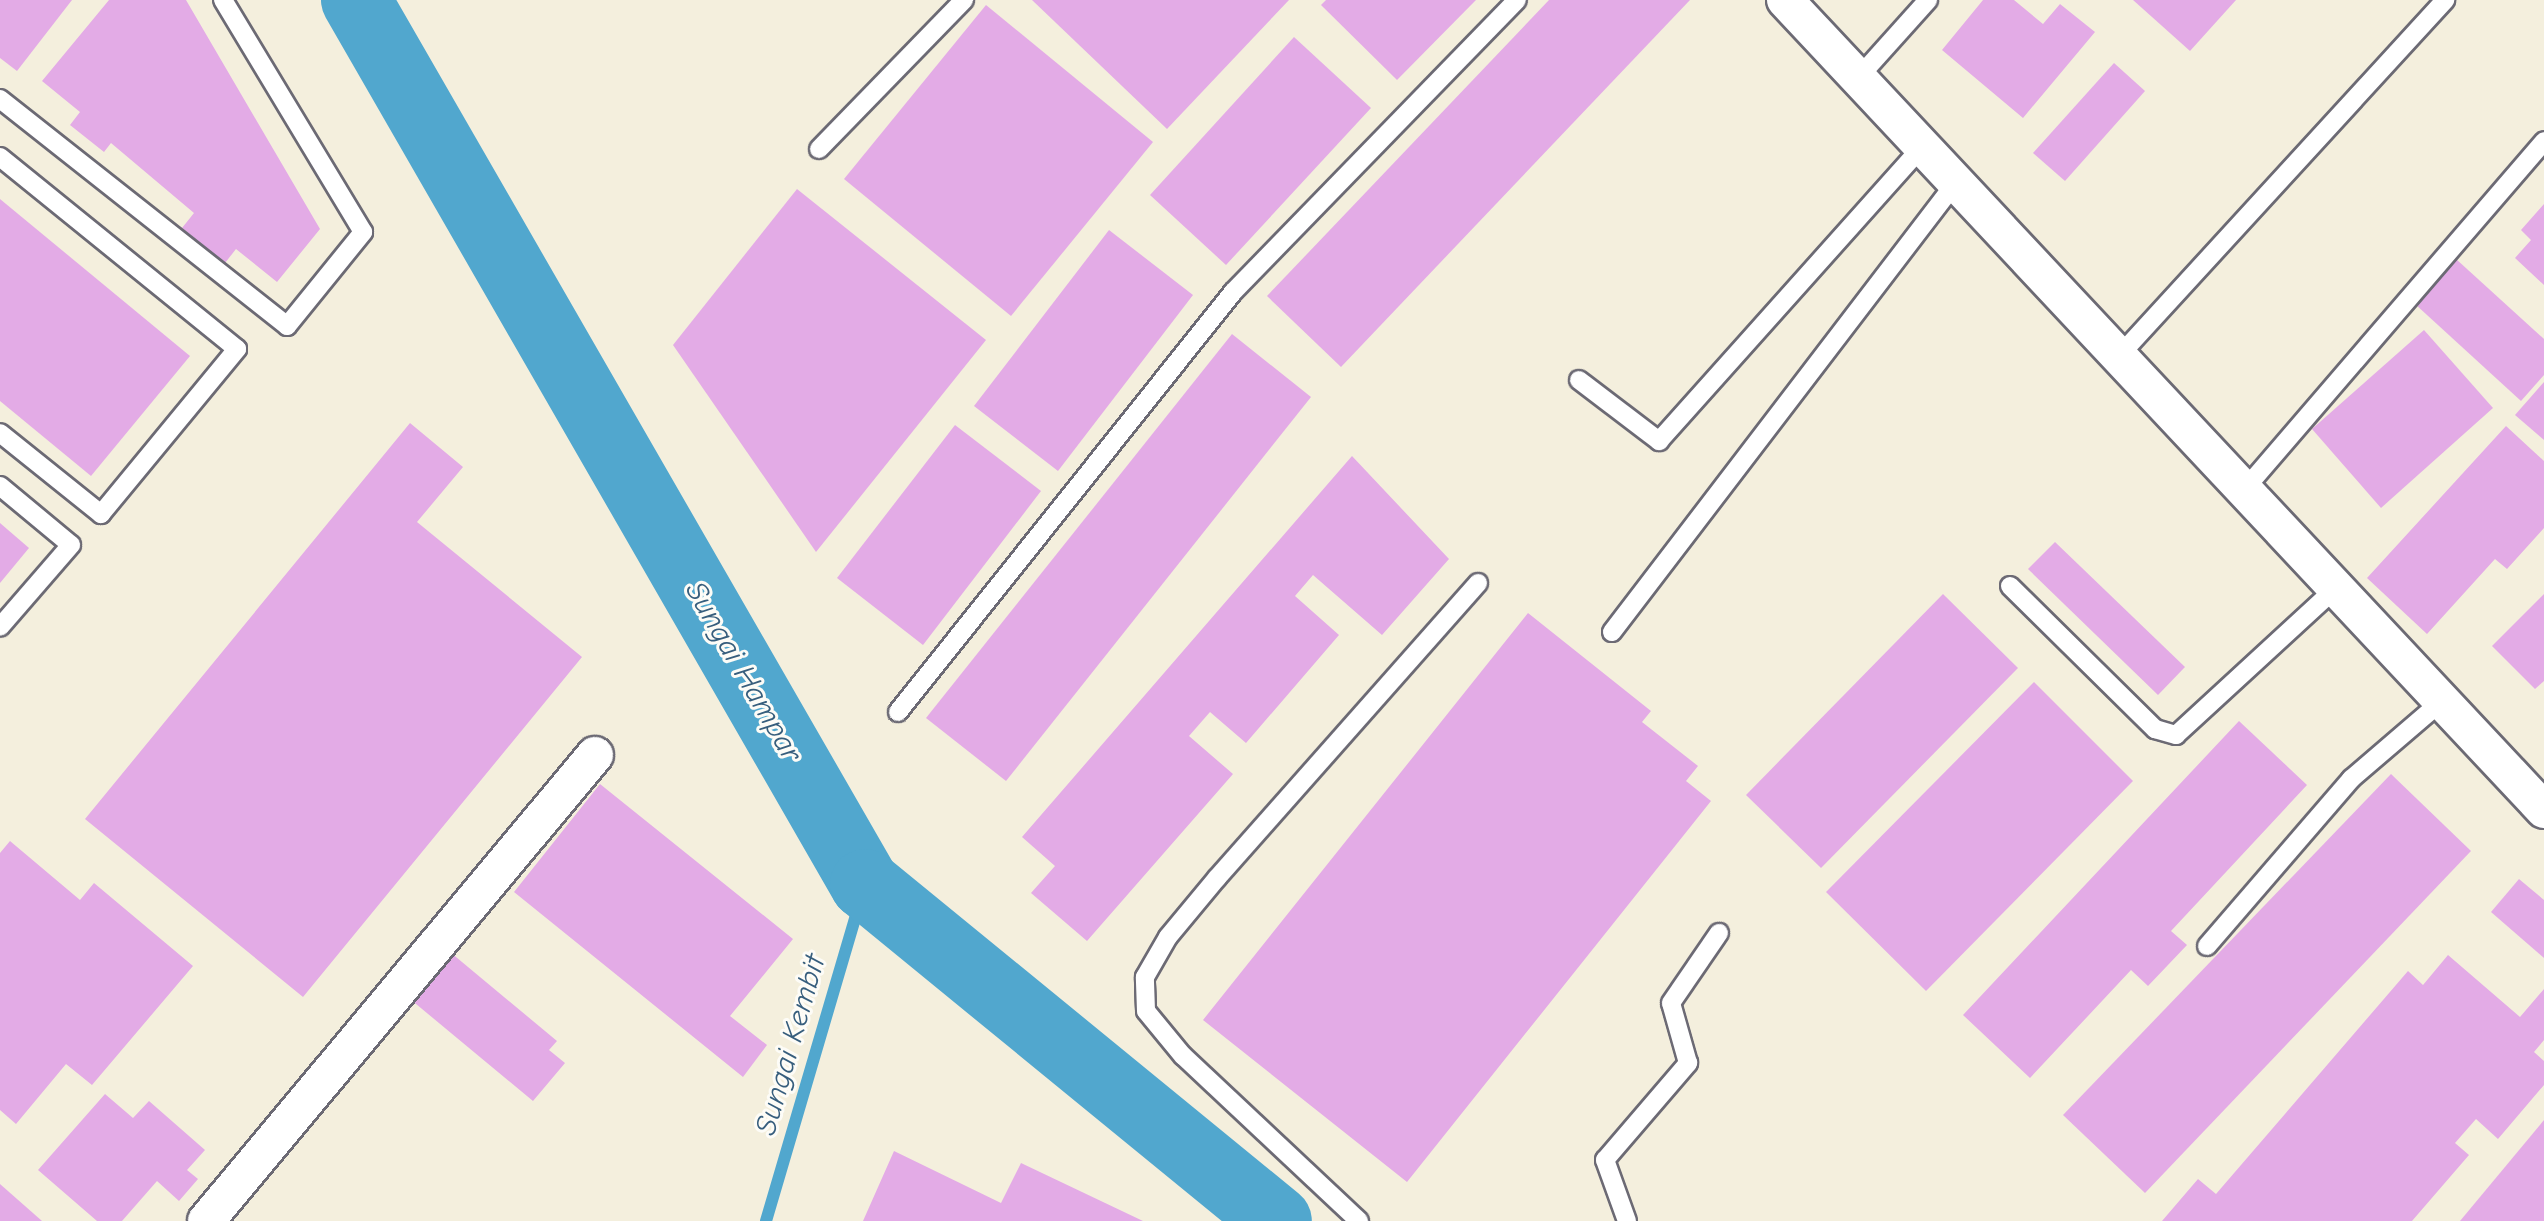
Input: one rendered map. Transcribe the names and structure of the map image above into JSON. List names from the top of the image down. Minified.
{"water":["Sungai Hampar","Sungai Kembit"]}
